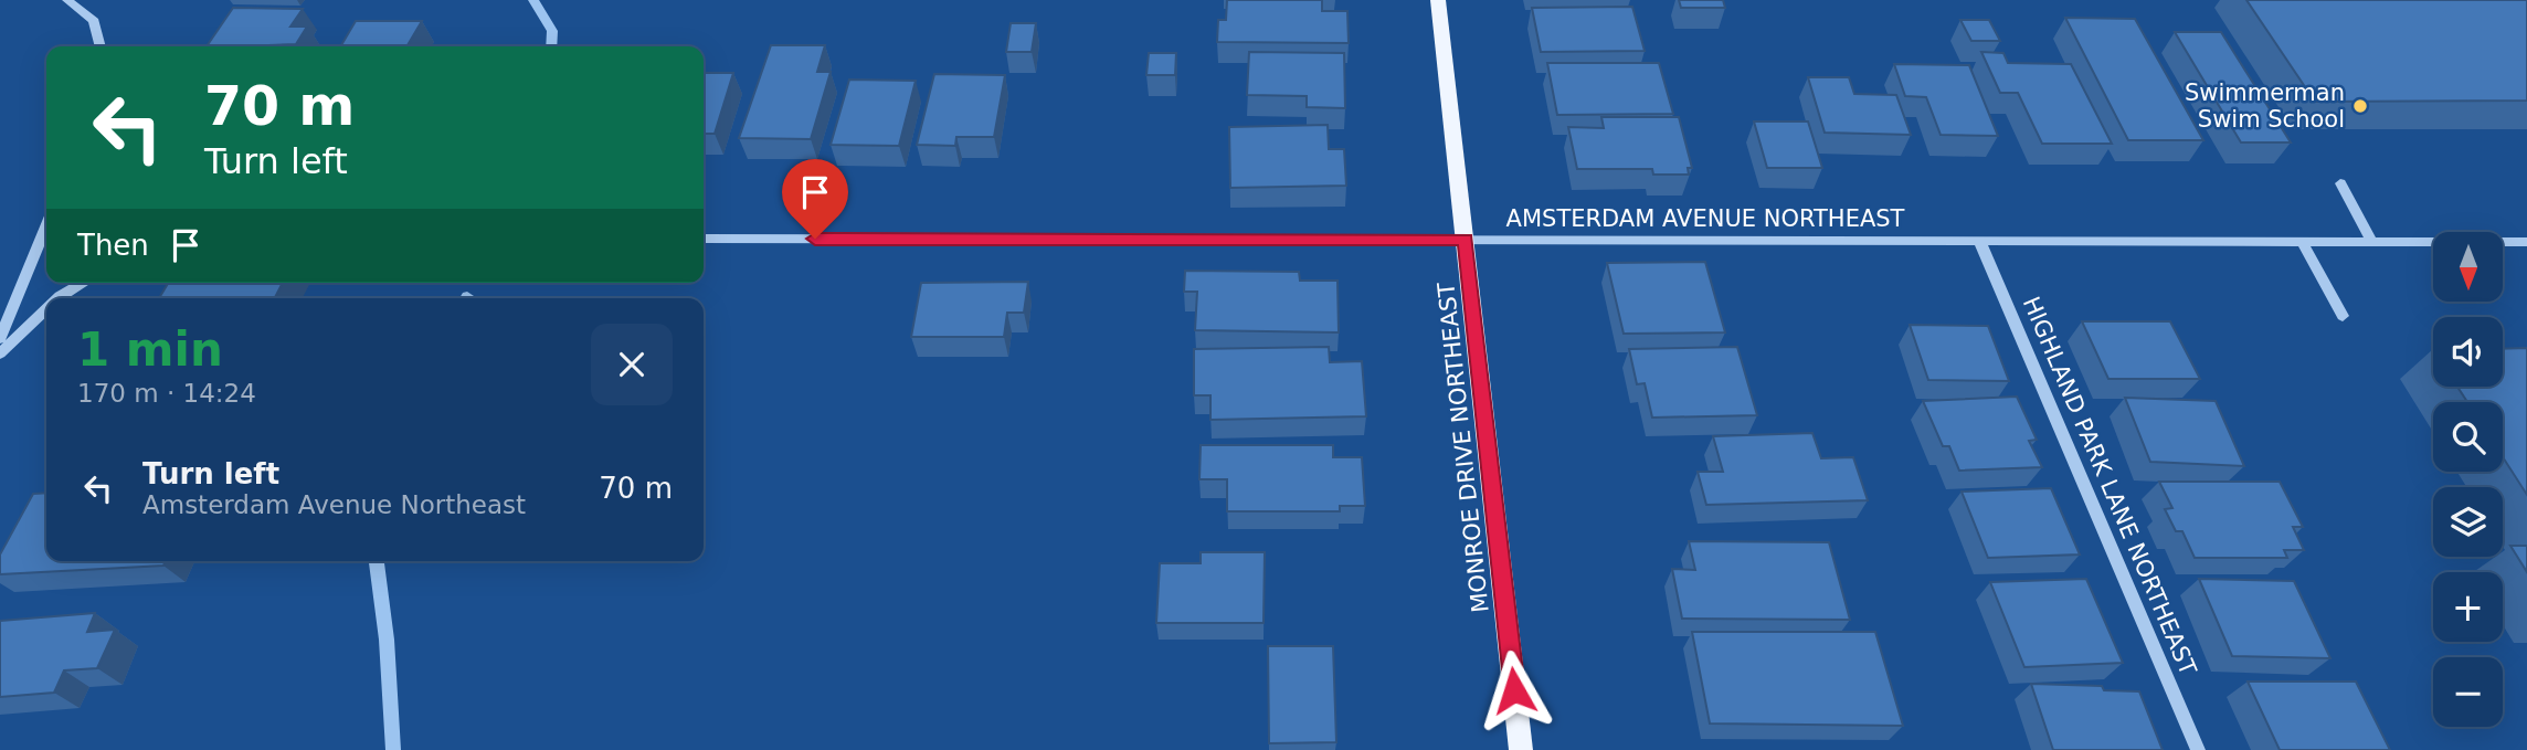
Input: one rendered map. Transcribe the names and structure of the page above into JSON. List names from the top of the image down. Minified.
{"streets":{"main road":["MONROE DRIVE NORTHEAST"],"street":["AMSTERDAM AVENUE NORTHEAST","HIGHLAND PARK LANE NORTHEAST"]},"crossings":[["AMSTERDAM AVENUE NORTHEAST","MONROE DRIVE NORTHEAST"],["AMSTERDAM AVENUE NORTHEAST","HIGHLAND PARK LANE NORTHEAST"]],"places":["Swimmerman Swim School"],"north":"bottom","page":{"turn":["70 m","Turn left"],"then":"Then","map_buttons":["+","−"],"heading":["1 min","170 m · 14:24"],"list":[{"name":"Turn left","note":"Amsterdam Avenue Northeast","value":"70 m"}]}}
